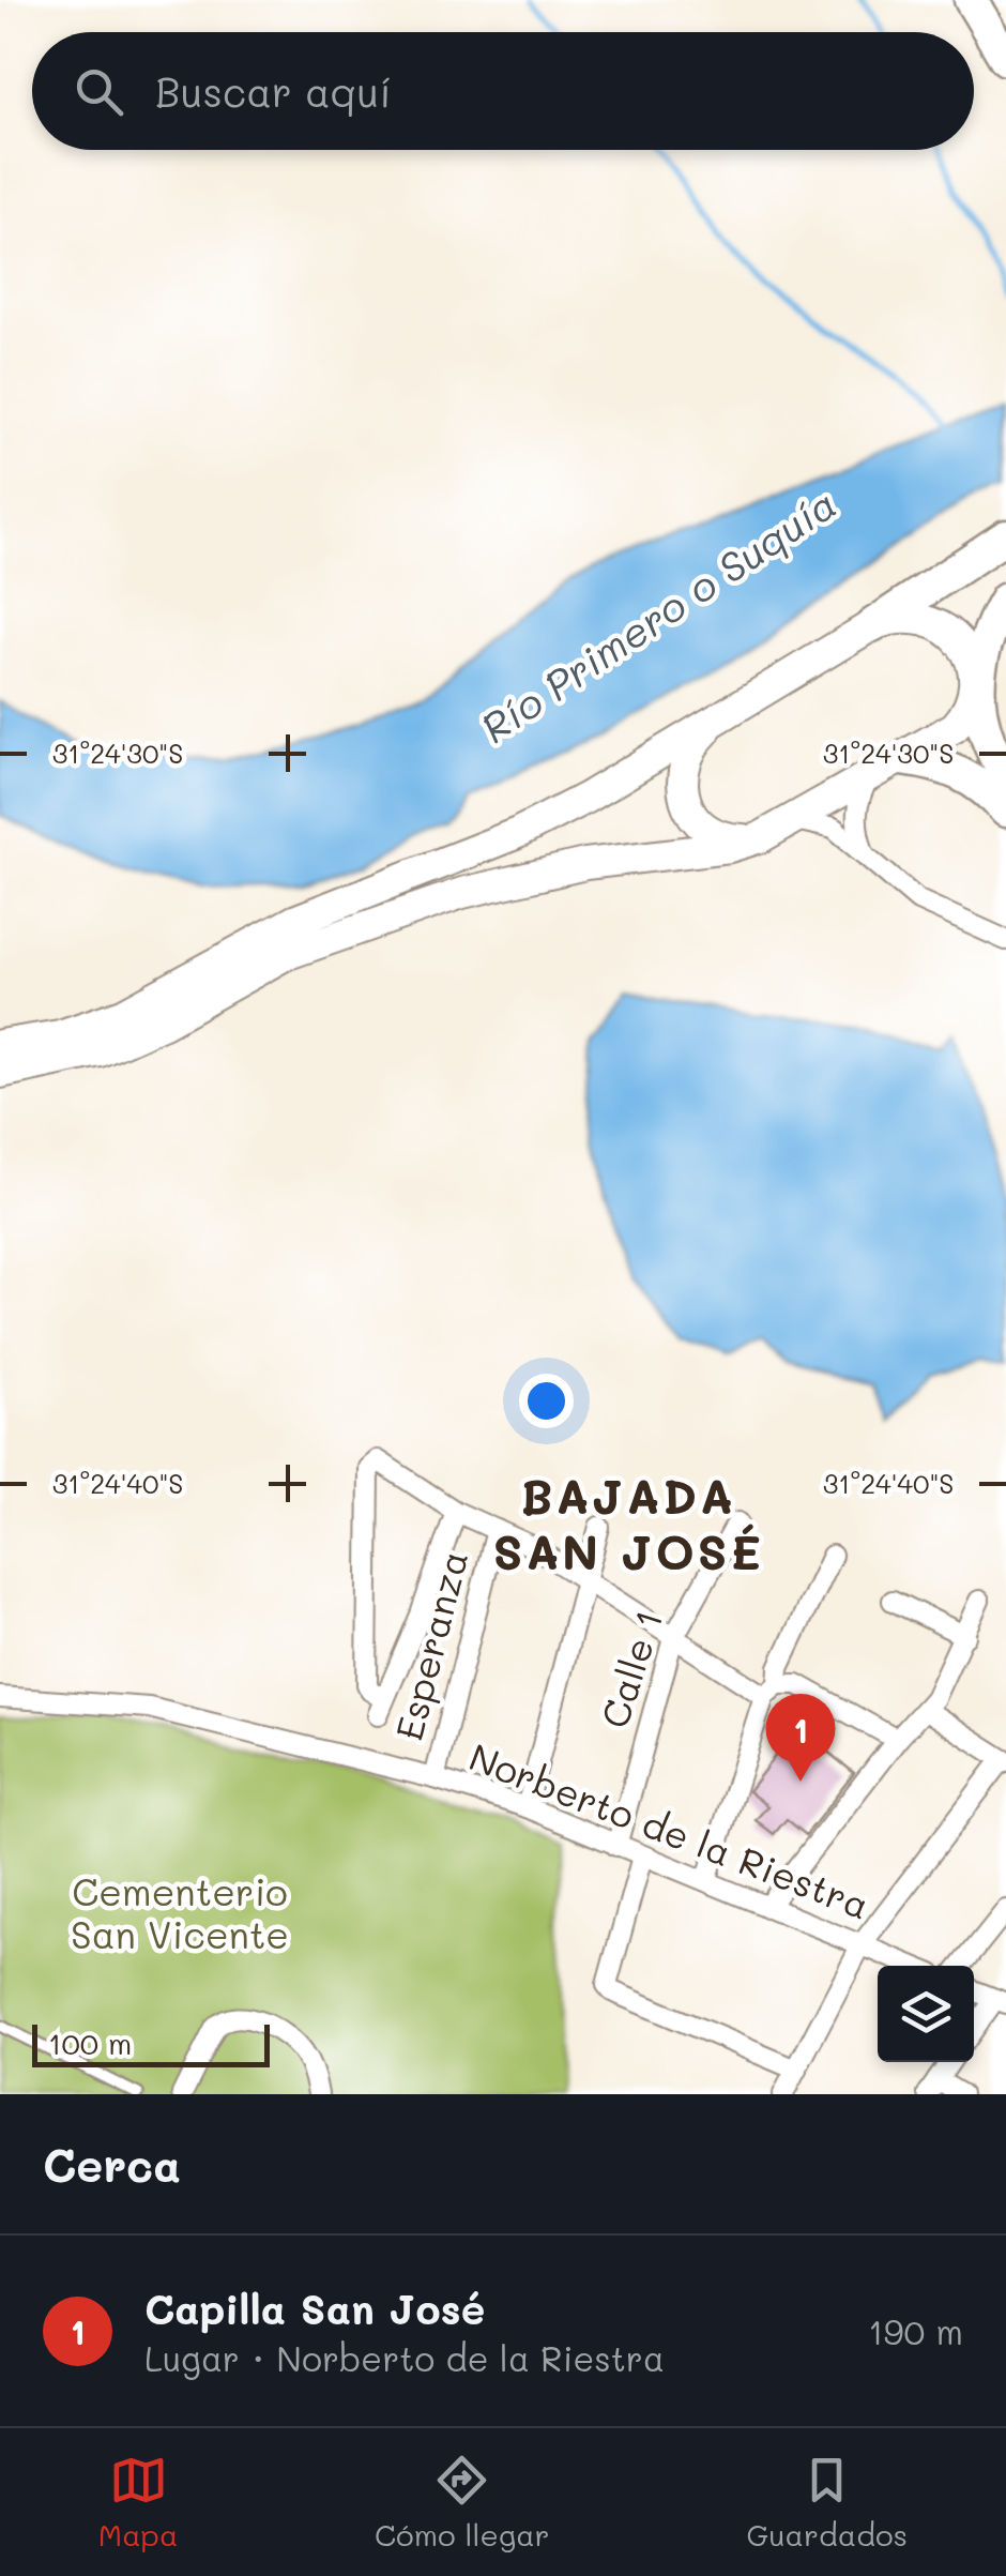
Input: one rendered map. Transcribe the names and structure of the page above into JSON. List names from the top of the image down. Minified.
{"streets":{"street":["Esperanza","Calle 1","Norberto de la Riestra"]},"crossings":[["Esperanza","Norberto de la Riestra"],["Calle 1","Norberto de la Riestra"]],"districts":["BAJADA SAN JOSÉ"],"water":["Río Primero o Suquía"],"parks":["Cementerio San Vicente"],"scale_bar":"100 m","page":{"search":"Buscar aquí","pins":"1","scale":"100 m","heading":"Cerca","list":[{"mark":"1","name":"Capilla San José","note":"Lugar · Norberto de la Riestra","value":"190 m"}],"nav":["Mapa","Cómo llegar","Guardados"]},"coordinates":["31°24'30\"S","31°24'40\"S"]}
